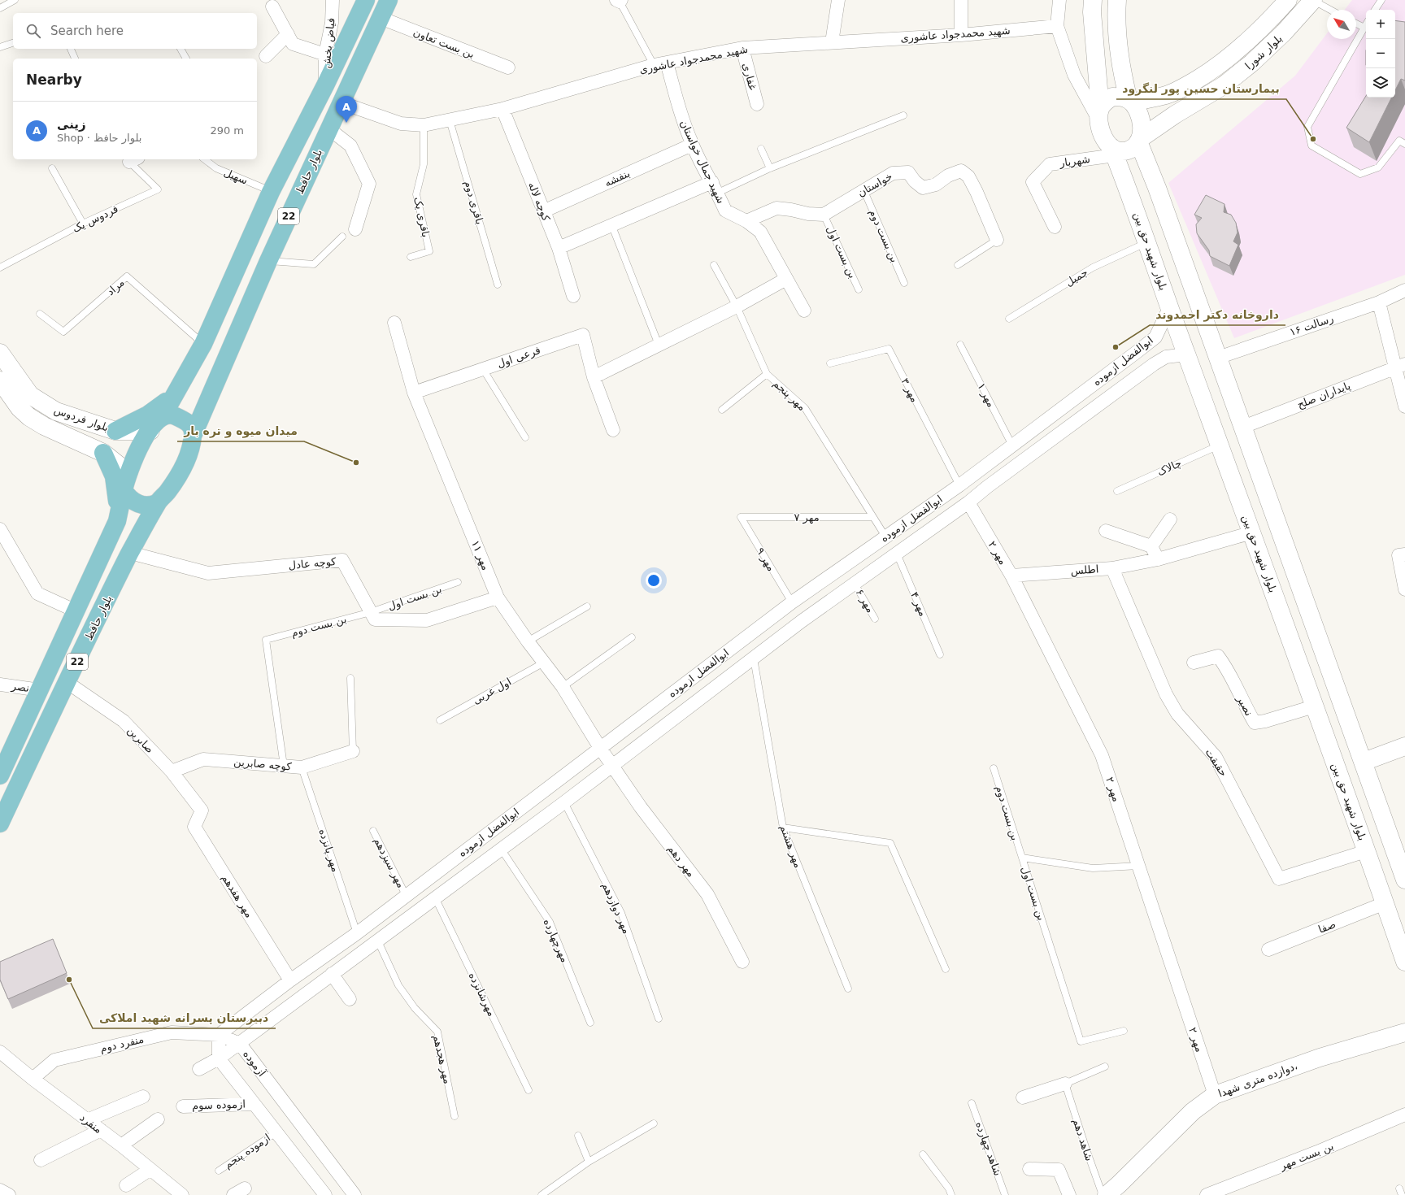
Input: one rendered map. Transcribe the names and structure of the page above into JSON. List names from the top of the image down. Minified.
{"streets":{"main road":["بلوار شورا","بلوار حافظ","22","بلوار شهید حق بین","بلوار فردوس","دوازده متری شهدا،"],"street":["شهید محمدجواد عاشوری","فیاض بخش","بن‌ بست تعاون","غفاری","شهریار","شهید جمال خواستان","بنفشه","خواستان","کوچه لاله","رسالت ۱۶","فرعی اول","ابوالفضل ازموده","پایداران صلح","مهر ۲","مهر ۱۱","کوچه عادل","اطلس","نصر","نصیر","صابرین","حقیقت","کوچه صابرین","مهر دهم","مهر هفدهم","صفا","منفرد دوم","آزموده","ازموده سوم","منفرد","بن بست مهر"],"lane":["سهیل","باقری دوم","باقری یک","فردوس یک","بن بست دوم","بن بست اول","جمیل","مراد","مهر ۳","مهر پنجم","مهر ۱","چالاک","مهر ۷","مهر ۹","مهر ۶","مهر ۴","اول غربی","مهر هشتم","مهر پانزده","مهر سیزدهم","مهر دوازدهم","مهرچهارده","مهرشانزده","مهر هجدهم","شاهد دهم","شاهد چهارده","ازموده پنجم"]},"crossings":[["شهید محمدجواد عاشوری","غفاری"],["شهید محمدجواد عاشوری","شهید جمال خواستان"],["شهید محمدجواد عاشوری","بلوار حافظ"],["شهید محمدجواد عاشوری","کوچه لاله"],["شهید محمدجواد عاشوری","باقری دوم"],["شهید محمدجواد عاشوری","باقری یک"],["فیاض بخش","22"],["بن‌ بست تعاون","بلوار حافظ"],["بلوار شورا","شهریار"],["بلوار شورا","بلوار شهید حق بین"],["شهریار","بلوار شهید حق بین"],["شهید جمال خواستان","بنفشه"],["بلوار حافظ","22"],["بلوار حافظ","کوچه عادل"],["بلوار حافظ","صابرین"],["سهیل","22"],["بنفشه","کوچه لاله"],["خواستان","بن بست دوم"],["خواستان","بن بست اول"],["22","مراد"],["22","بلوار فردوس"],["22","نصر"],["بن بست دوم","بن بست اول"],["بن بست دوم","کوچه عادل"],["بن بست دوم","کوچه صابرین"],["بلوار شهید حق بین","جمیل"],["بلوار شهید حق بین","ابوالفضل ازموده"],["بلوار شهید حق بین","چالاک"],["بلوار شهید حق بین","اطلس"],["بلوار شهید حق بین","نصیر"],["بلوار شهید حق بین","حقیقت"],["بلوار شهید حق بین","صفا"],["بن بست اول","مهر ۲"],["بن بست اول","کوچه عادل"],["فرعی اول","مهر ۱۱"],["ابوالفضل ازموده","مهر ۳"],["ابوالفضل ازموده","مهر پنجم"],["ابوالفضل ازموده","مهر ۱"],["ابوالفضل ازموده","مهر ۲"],["ابوالفضل ازموده","مهر ۱۱"],["ابوالفضل ازموده","مهر ۹"],["ابوالفضل ازموده","مهر ۶"],["ابوالفضل ازموده","مهر ۴"],["ابوالفضل ازموده","مهر هشتم"],["ابوالفضل ازموده","مهر پانزده"],["ابوالفضل ازموده","مهر دهم"],["ابوالفضل ازموده","مهر سیزدهم"],["ابوالفضل ازموده","مهر هفدهم"],["ابوالفضل ازموده","مهر دوازدهم"],["ابوالفضل ازموده","مهرچهارده"],["ابوالفضل ازموده","مهرشانزده"],["ابوالفضل ازموده","منفرد دوم"],["ابوالفضل ازموده","مهر هجدهم"],["ابوالفضل ازموده","آزموده"],["مهر پنجم","مهر ۷"],["مهر ۷","مهر ۹"],["مهر ۲","اطلس"],["مهر ۲","دوازده متری شهدا،"],["مهر ۱۱","کوچه عادل"],["مهر ۱۱","اول غربی"],["مهر ۱۱","مهر دهم"],["اطلس","حقیقت"],["صابرین","کوچه صابرین"],["صابرین","مهر هفدهم"],["کوچه صابرین","مهر پانزده"],["منفرد دوم","آزموده"],["منفرد دوم","منفرد"]],"places":["بیمارستان حسین پور لنگرود","داروخانه دکتر احمدوند","میدان میوه و تره بار","دبیرستان پسرانه شهید املاکی"],"north":"top left","page":{"map_buttons":["+","−"],"search":"Search here","heading":"Nearby","pins":"A","list":[{"mark":"A","name":"زینی","note":"Shop · بلوار حافظ","value":"290 m"}]}}
